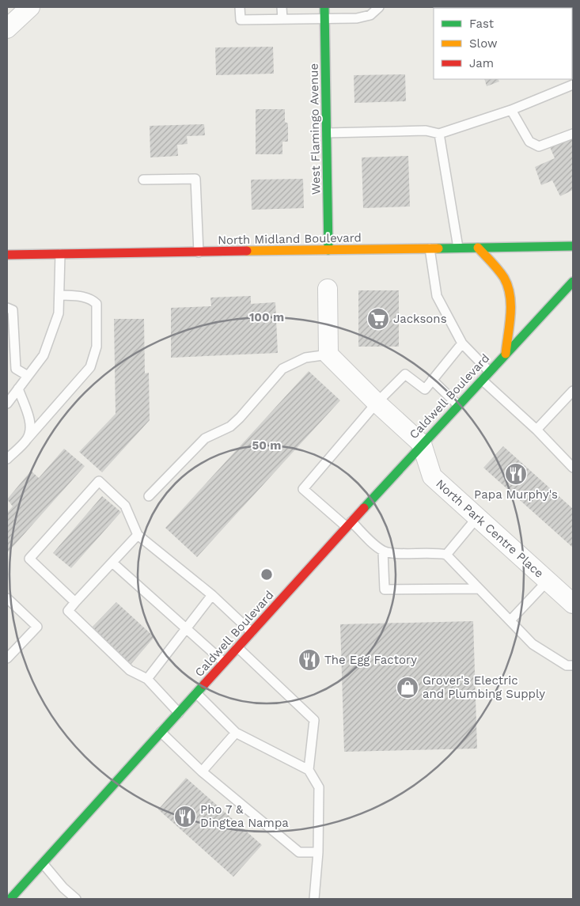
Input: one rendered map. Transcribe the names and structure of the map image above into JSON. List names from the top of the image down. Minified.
{"streets":{"main road":["West Flamingo Avenue","North Midland Boulevard","Caldwell Boulevard"],"street":["North Park Centre Place"]},"crossings":[["West Flamingo Avenue","North Midland Boulevard"],["Caldwell Boulevard","North Park Centre Place"]],"places":{"supermarket":["Jacksons"],"restaurant":["Papa Murphy's","The Egg Factory","Pho 7 & Dingtea Nampa"],"shop":["Grover's Electric and Plumbing Supply"]},"legend":["Fast","Slow","Jam"],"rings":["100 m","50 m"]}
